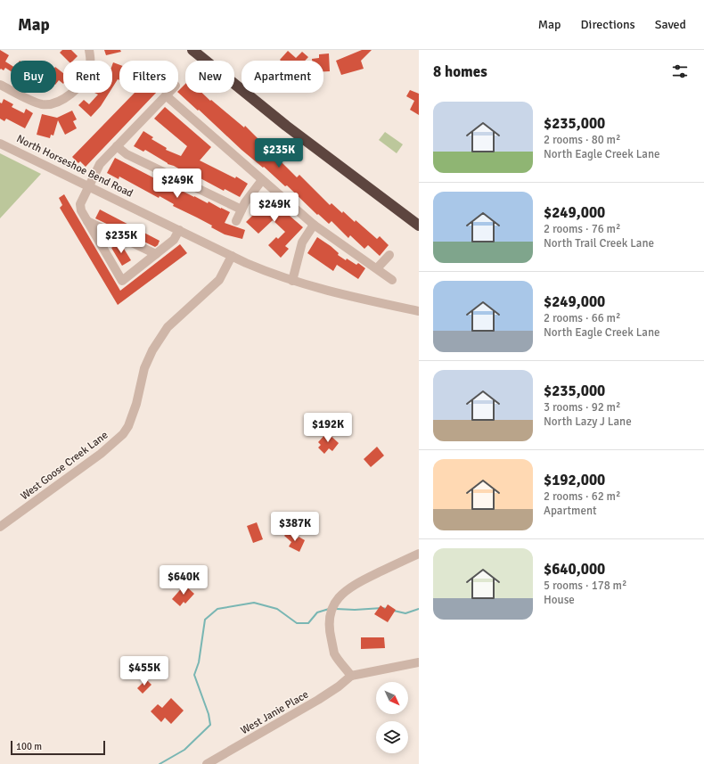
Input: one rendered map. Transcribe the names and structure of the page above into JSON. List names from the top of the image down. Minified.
{"streets":{"street":["North Horseshoe Bend Road","West Goose Creek Lane","West Janie Place"]},"crossings":[["North Horseshoe Bend Road","West Goose Creek Lane"]],"scale_bar":"100 m","north":"bottom right","page":{"header":"Map","nav":["Map","Directions","Saved"],"heading":"8 homes","chip":["Buy","Rent","Filters","New","Apartment"],"list":[{"name":"$235,000","note":"2 rooms · 80 m² · North Eagle Creek Lane"},{"name":"$249,000","note":"2 rooms · 76 m² · North Trail Creek Lane"},{"name":"$249,000","note":"2 rooms · 66 m² · North Eagle Creek Lane"},{"name":"$235,000","note":"3 rooms · 92 m² · North Lazy J Lane"},{"name":"$192,000","note":"2 rooms · 62 m² · Apartment"},{"name":"$640,000","note":"5 rooms · 178 m² · House"}],"price":["$235K","$249K","$249K","$235K","$192K","$387K","$640K","$455K"],"scale":"100 m"}}
